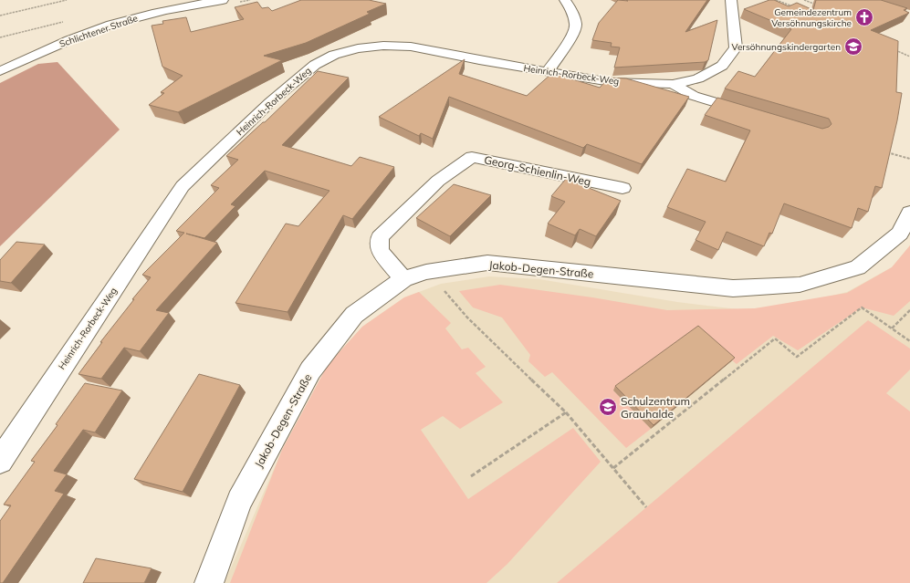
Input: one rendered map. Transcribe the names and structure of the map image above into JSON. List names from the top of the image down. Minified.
{"streets":{"street":["Schlichtener Straße","Heinrich-Rorbeck-Weg","Georg-Schienlin-Weg","Jakob-Degen-Straße"]},"crossings":[["Georg-Schienlin-Weg","Jakob-Degen-Straße"]],"places":{"church":["Gemeindezentrum Versöhnungskirche"],"school or university":["Versöhnungskindergarten","Schulzentrum Grauhalde"]}}
